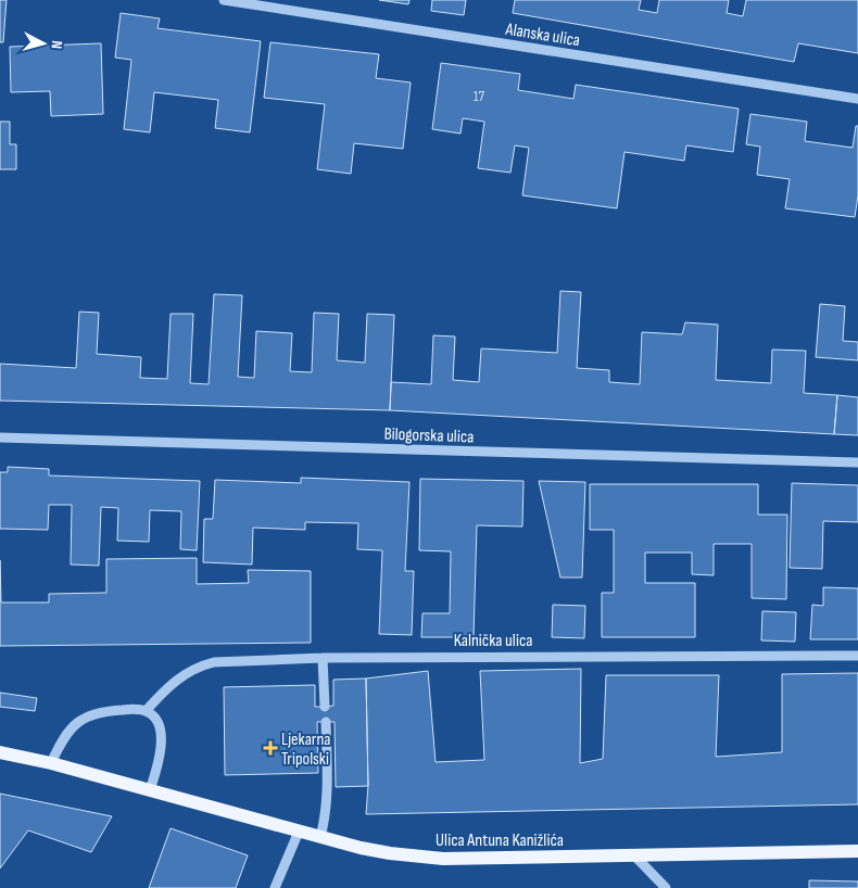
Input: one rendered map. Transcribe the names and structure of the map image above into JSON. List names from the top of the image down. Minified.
{"streets":{"main road":["Ulica Antuna Kanižlića"],"street":["Alanska ulica","Bilogorska ulica","Kalnička ulica"]},"places":{"health":["Ljekarna Tripolski"]},"house_numbers":["17"],"north":"right"}
